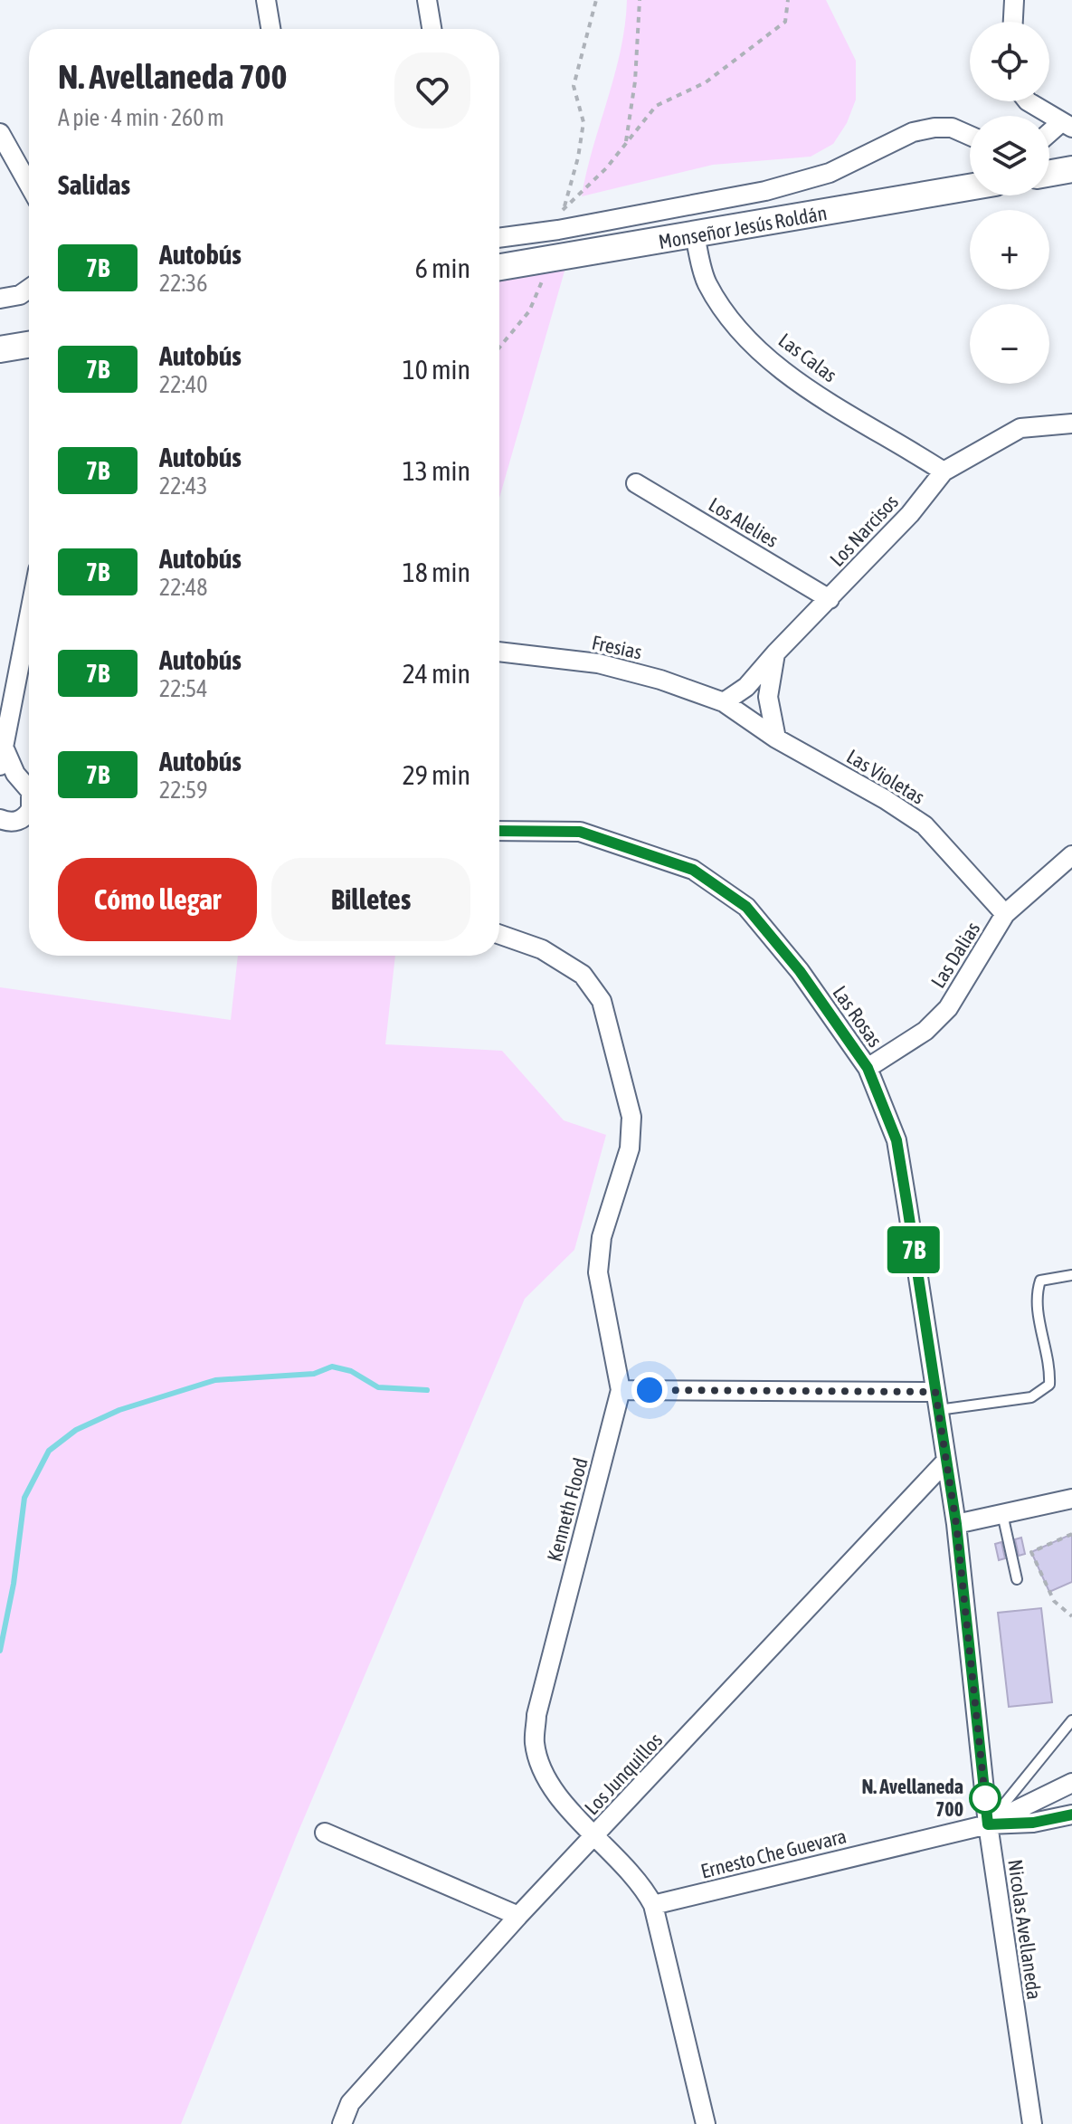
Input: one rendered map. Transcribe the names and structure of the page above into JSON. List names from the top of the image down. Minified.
{"streets":{"street":["Monseñor Jesús Roldán","Las Calas","Los Alelies","Los Narcisos","Fresias","Las Violetas","Las Dalias","Las Rosas","Kenneth Flood","Los Junquillos","Ernesto Che Guevara","Nicolas Avellaneda"]},"crossings":[["Monseñor Jesús Roldán","Las Calas"],["Las Calas","Los Narcisos"],["Los Alelies","Los Narcisos"],["Los Narcisos","Fresias"],["Los Narcisos","Las Violetas"],["Fresias","Las Violetas"],["Las Violetas","Las Dalias"],["Las Dalias","Las Rosas"],["Las Rosas","Los Junquillos"],["Las Rosas","Nicolas Avellaneda"],["Kenneth Flood","Los Junquillos"],["Kenneth Flood","Ernesto Che Guevara"],["Ernesto Che Guevara","Nicolas Avellaneda"]],"places":["N. Avellaneda 700"],"lines":["bus line 7B"],"page":{"on_map":"7B","map_buttons":["+","−"],"heading":[["N. Avellaneda 700","A pie · 4 min · 260 m"],"Salidas"],"list":[{"mark":"7B","name":"Autobús","note":"22:36","value":"6 min"},{"mark":"7B","name":"Autobús","note":"22:40","value":"10 min"},{"mark":"7B","name":"Autobús","note":"22:43","value":"13 min"},{"mark":"7B","name":"Autobús","note":"22:48","value":"18 min"},{"mark":"7B","name":"Autobús","note":"22:54","value":"24 min"},{"mark":"7B","name":"Autobús","note":"22:59","value":"29 min"}],"buttons":["Cómo llegar","Billetes"]}}
